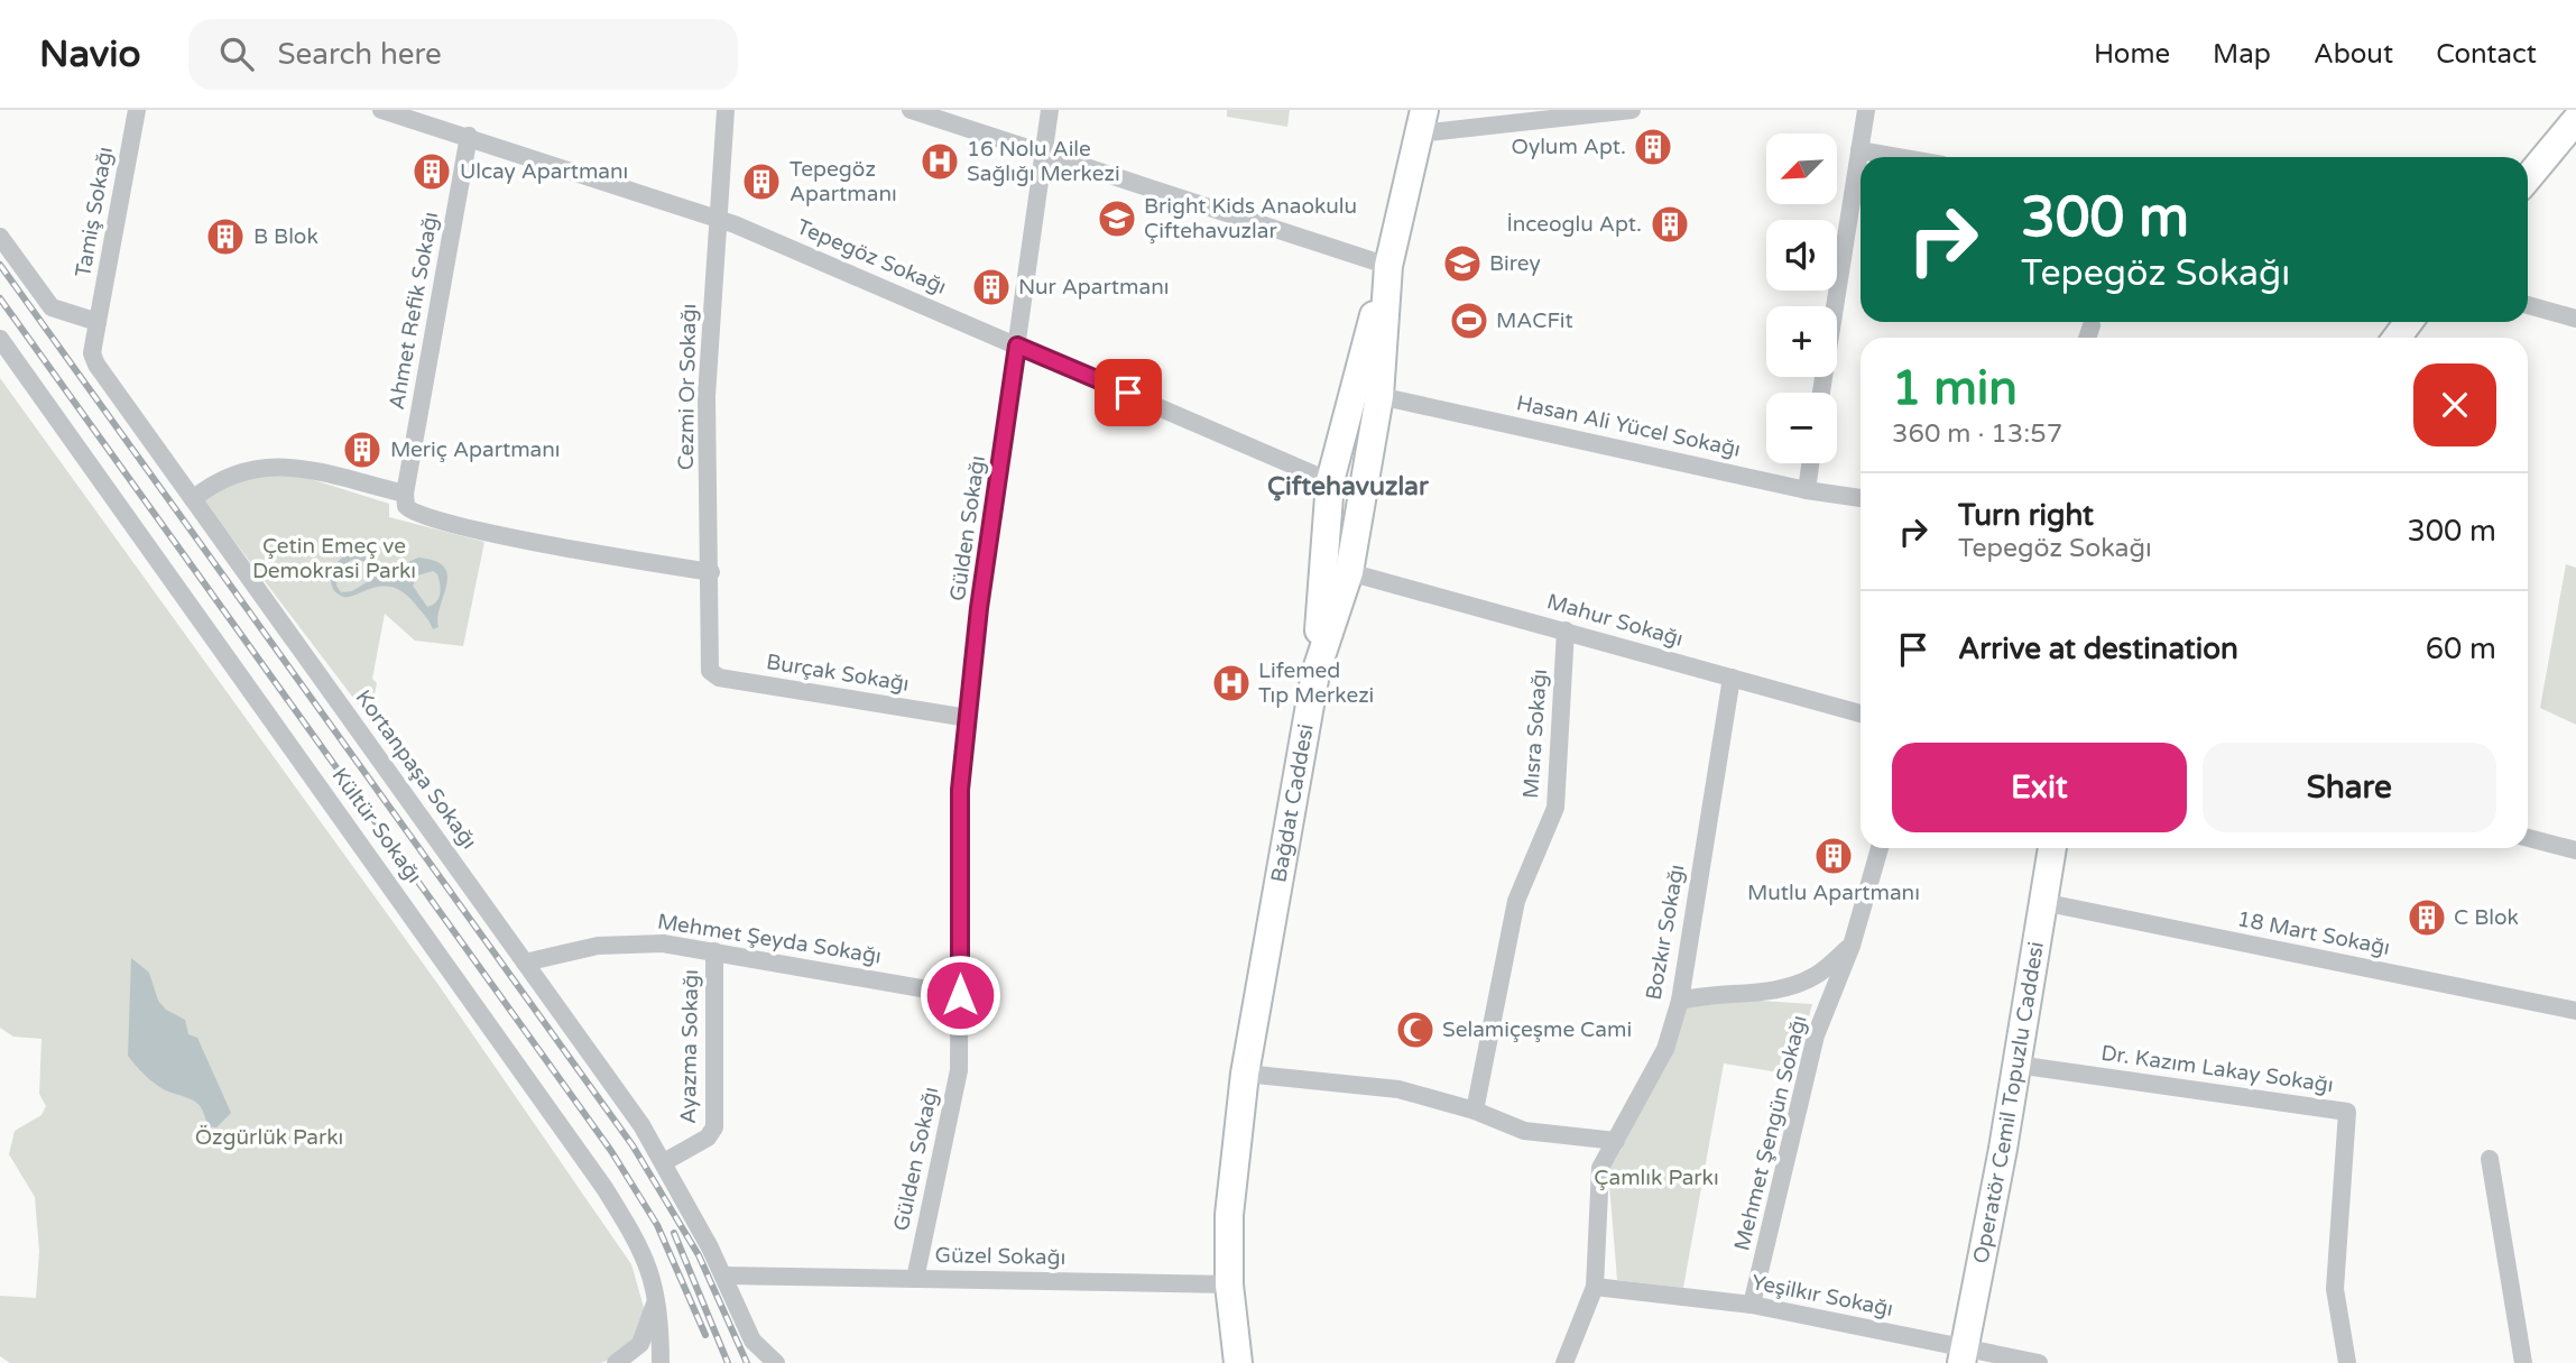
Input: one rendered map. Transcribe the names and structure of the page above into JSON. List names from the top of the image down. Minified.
{"streets":{"main road":["Bağdat Caddesi","Operatör Cemil Topuzlu Caddesi"],"street":["Tamiş Sokağı","Tepegöz Sokağı","Ahmet Refik Sokağı","Cezmi Or Sokağı","Hasan Ali Yücel Sokağı","Gülden Sokağı","Mahur Sokağı","Burçak Sokağı","Mısra Sokağı","Kortanpaşa Sokağı","Kültür Sokağı","Bozkır Sokağı","18 Mart Sokağı","Mehmet Şeyda Sokağı","Ayazma Sokağı","Dr. Kazım Lakay Sokağı","Mehmet Şengün Sokağı","Güzel Sokağı","Yeşilkır Sokağı"]},"crossings":[["Tamiş Sokağı","Kortanpaşa Sokağı"],["Tepegöz Sokağı","Ahmet Refik Sokağı"],["Tepegöz Sokağı","Cezmi Or Sokağı"],["Tepegöz Sokağı","Gülden Sokağı"],["Cezmi Or Sokağı","Burçak Sokağı"],["Hasan Ali Yücel Sokağı","Bağdat Caddesi"],["Gülden Sokağı","Burçak Sokağı"],["Gülden Sokağı","Mehmet Şeyda Sokağı"],["Gülden Sokağı","Güzel Sokağı"],["Mahur Sokağı","Mısra Sokağı"],["Mahur Sokağı","Bağdat Caddesi"],["Mahur Sokağı","Bozkır Sokağı"],["Kortanpaşa Sokağı","Mehmet Şeyda Sokağı"],["Kortanpaşa Sokağı","Ayazma Sokağı"],["Kortanpaşa Sokağı","Güzel Sokağı"],["Bağdat Caddesi","Güzel Sokağı"],["Bozkır Sokağı","Yeşilkır Sokağı"],["18 Mart Sokağı","Operatör Cemil Topuzlu Caddesi"],["Mehmet Şeyda Sokağı","Ayazma Sokağı"],["Dr. Kazım Lakay Sokağı","Operatör Cemil Topuzlu Caddesi"],["Operatör Cemil Topuzlu Caddesi","Yeşilkır Sokağı"],["Mehmet Şengün Sokağı","Yeşilkır Sokağı"]],"districts":["Çiftehavuzlar"],"parks":["Çetin Emeç ve Demokrasi Parkı","Özgürlük Parkı","Çamlık Parkı"],"places":{"building":["Oylum Apt.","Ulcay Apartmanı","Tepegöz Apartmanı","İnceoglu Apt.","B Blok","Nur Apartmanı","Meriç Apartmanı","Mutlu Apartmanı","C Blok"],"hospital":["16 Nolu Aile Sağlığı Merkezi","Lifemed Tıp Merkezi"],"school or university":["Bright Kids Anaokulu Çiftehavuzlar","Birey"],"sports":["MACFit"],"mosque":["Selamiçeşme Cami"]},"north":"bottom left","page":{"header":"Navio","search":"Search here","nav":["Home","Map","About","Contact"],"map_buttons":["+","−"],"turn":["300 m","Tepegöz Sokağı"],"heading":["1 min","360 m · 13:57"],"list":[{"name":"Turn right","note":"Tepegöz Sokağı","value":"300 m"},{"name":"Arrive at destination","value":"60 m"}],"buttons":["Exit","Share"]}}
